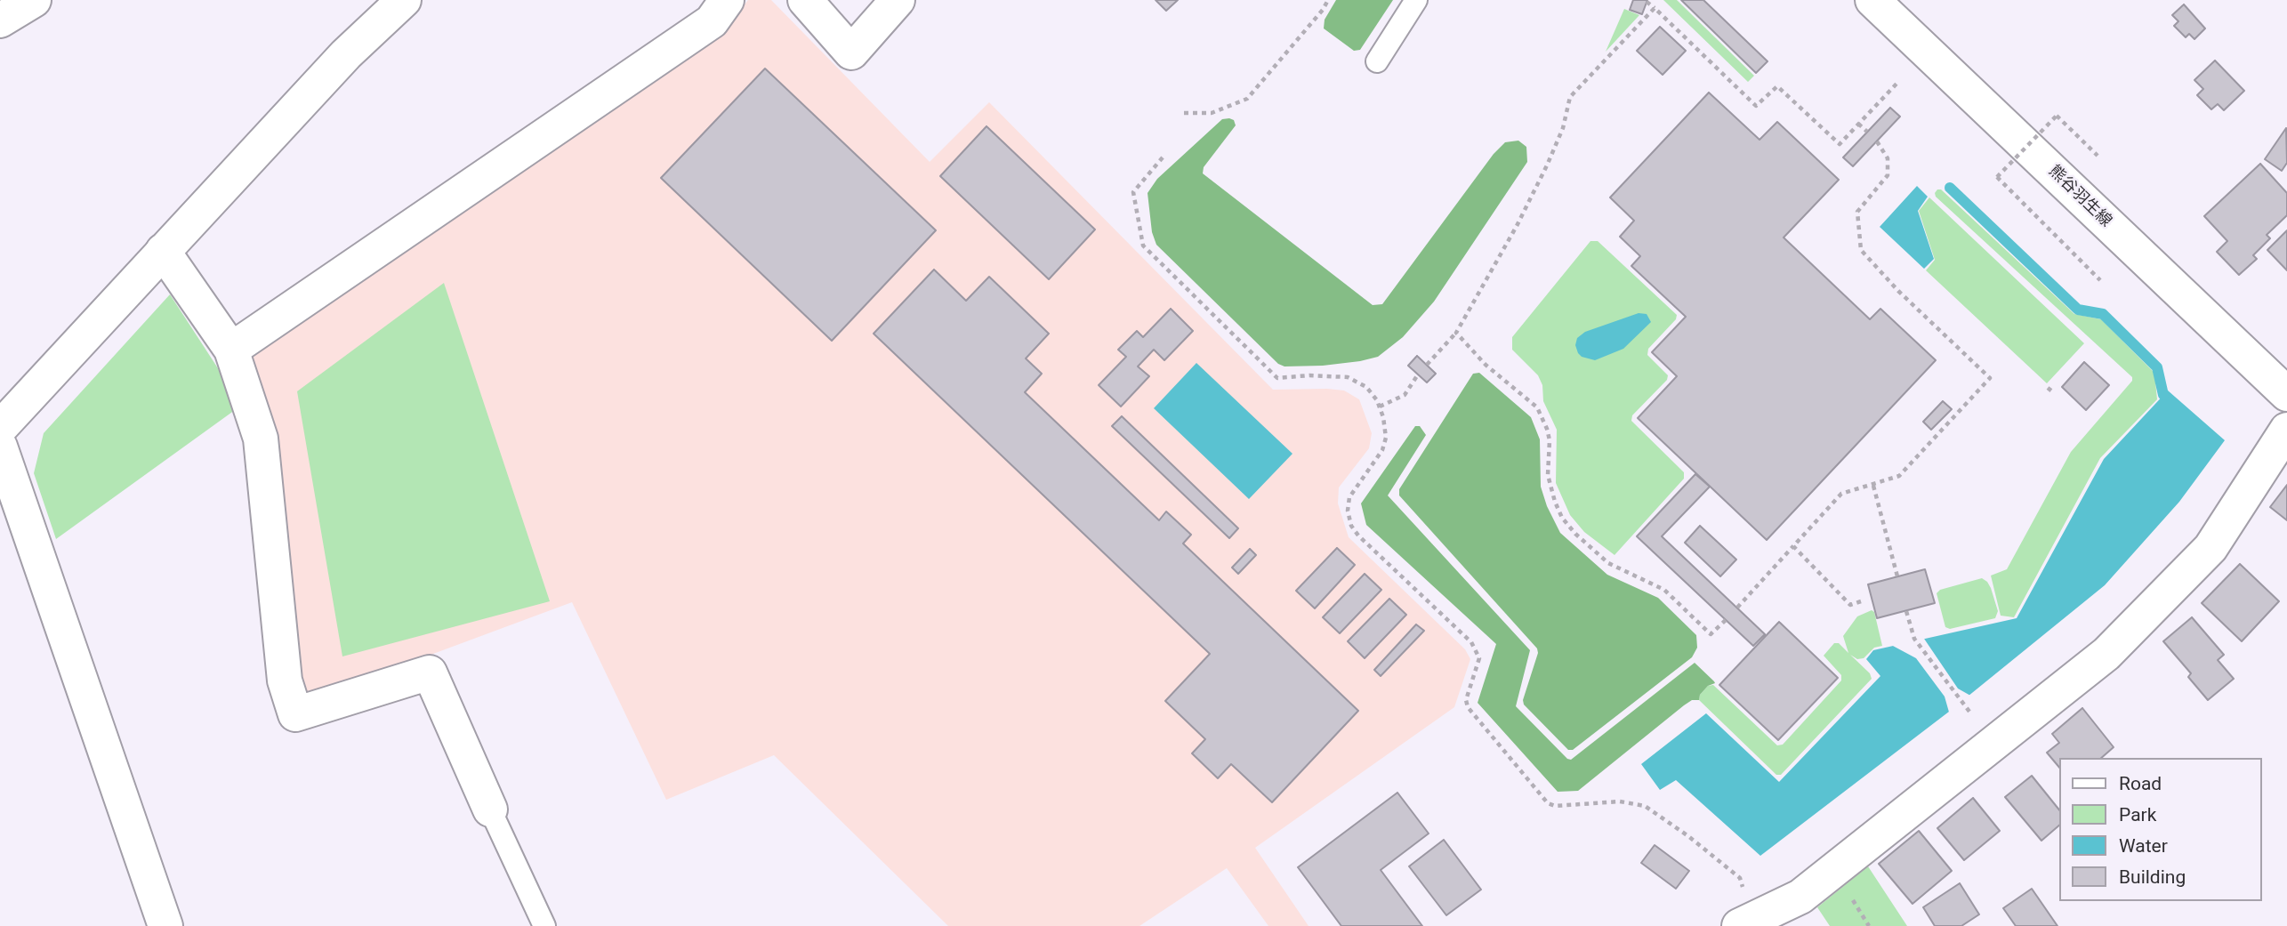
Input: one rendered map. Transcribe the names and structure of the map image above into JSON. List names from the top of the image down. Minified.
{"streets":{"street":["熊谷羽生線"]},"legend":["Road","Park","Water","Building"]}
